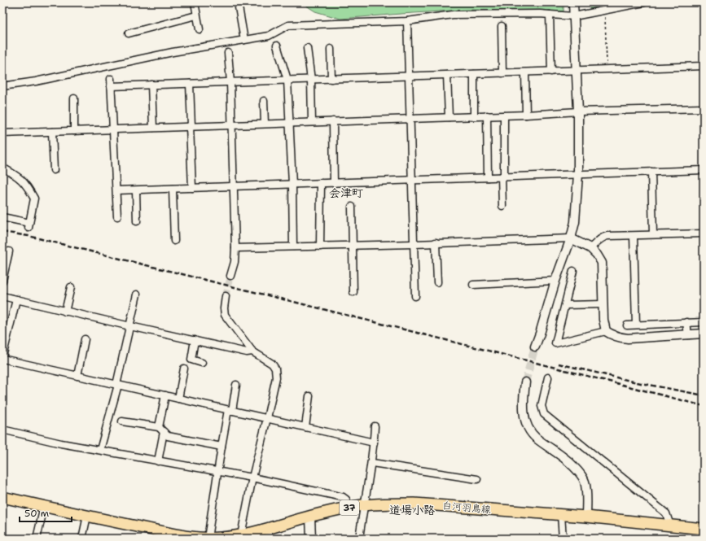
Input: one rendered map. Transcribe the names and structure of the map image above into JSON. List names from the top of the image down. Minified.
{"streets":{"main road":["37","白河羽鳥線"]},"districts":["会津町","道場小路"],"scale_bar":"50 m"}
